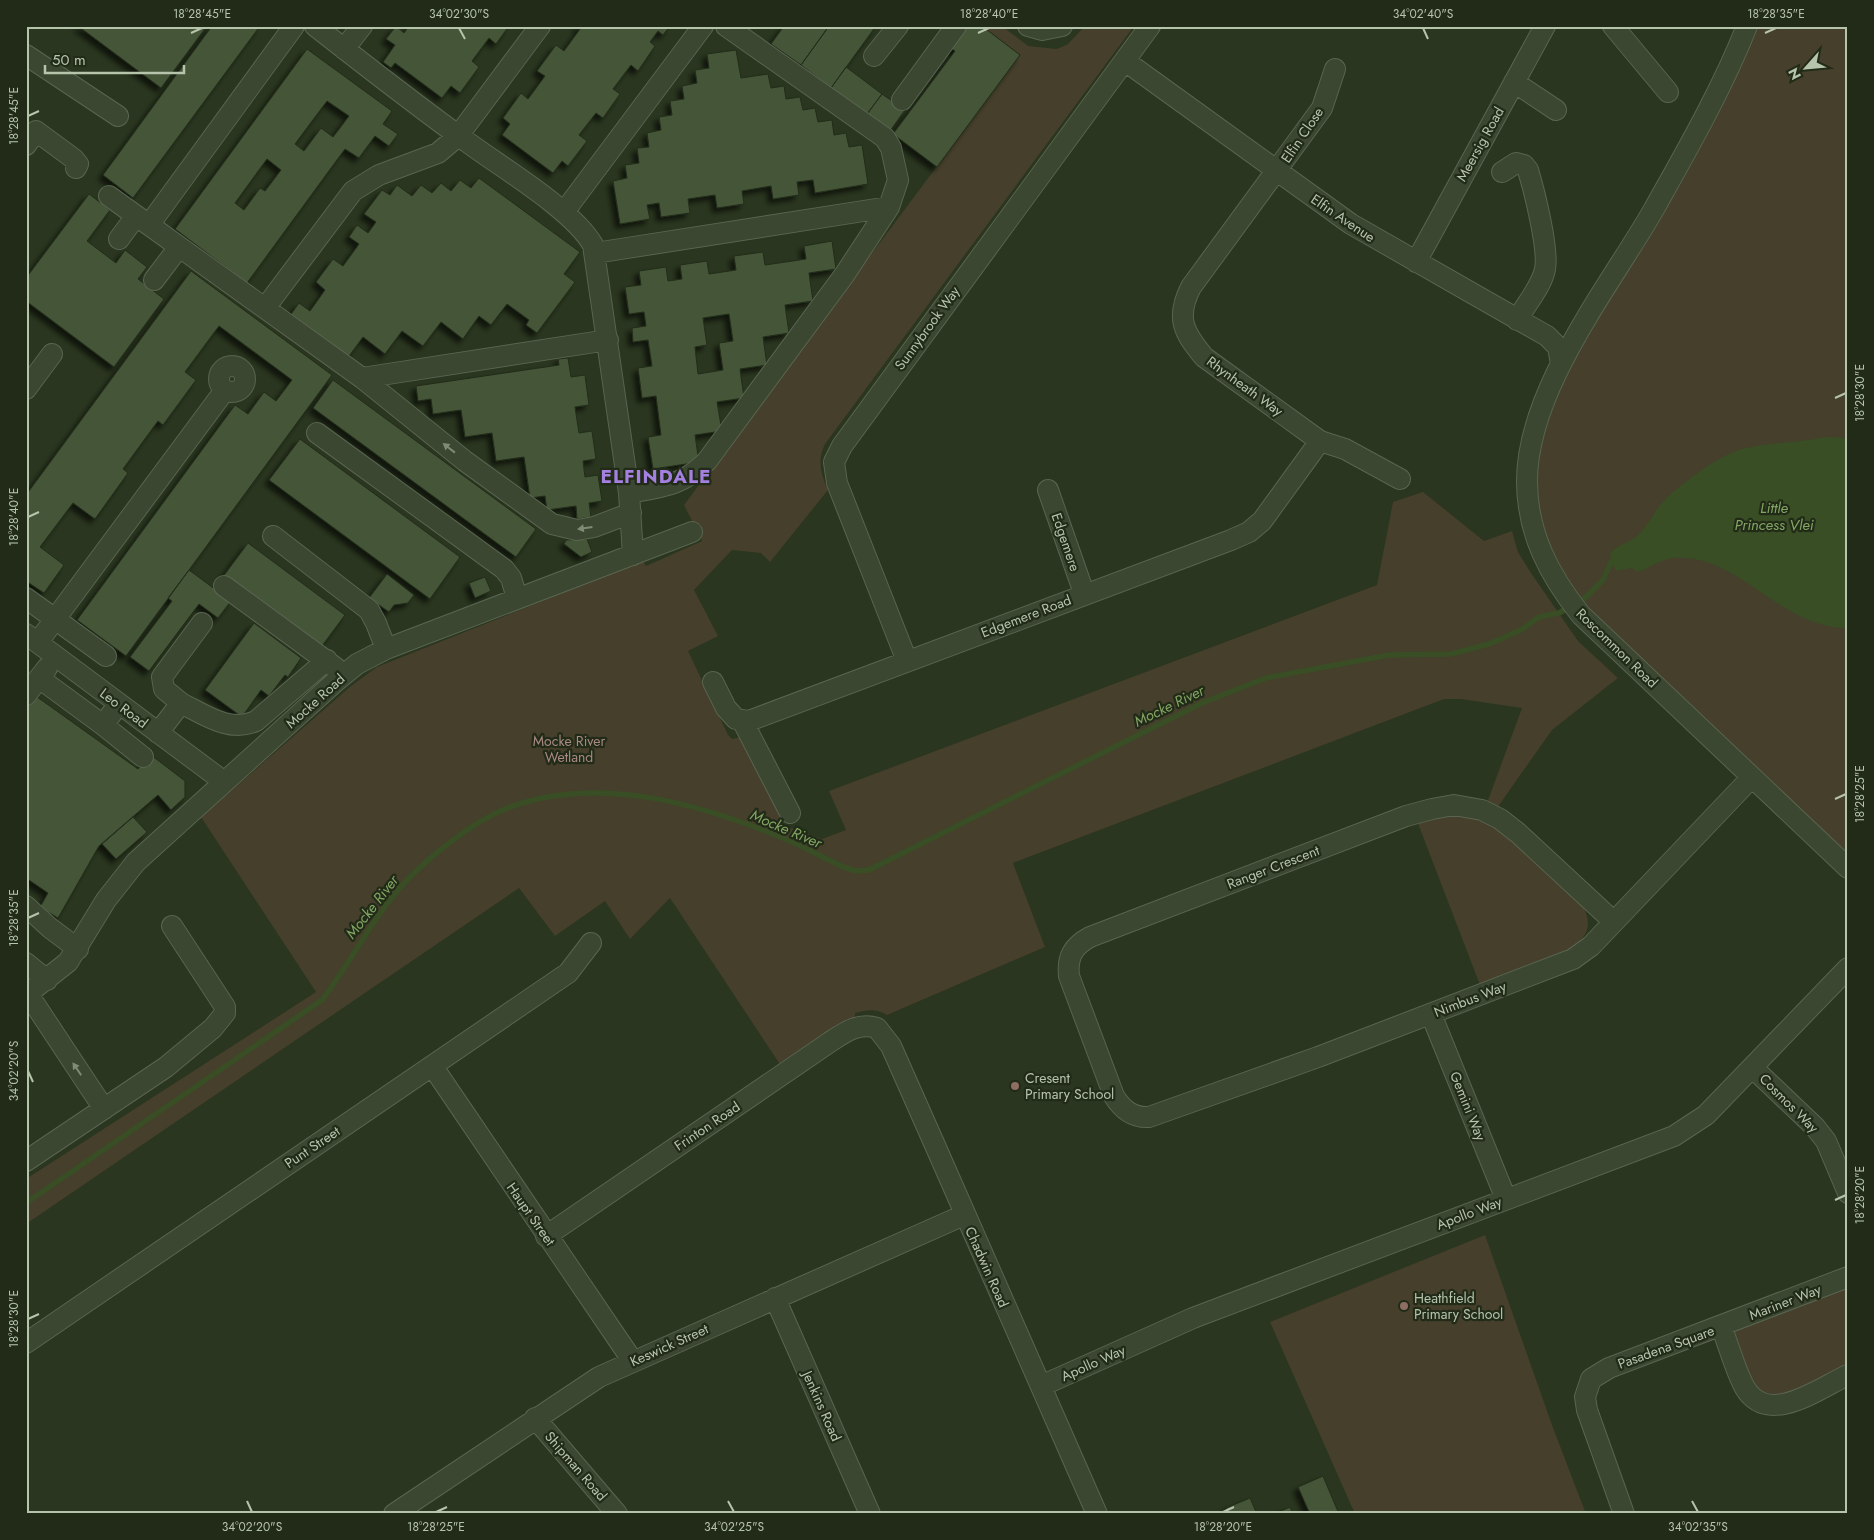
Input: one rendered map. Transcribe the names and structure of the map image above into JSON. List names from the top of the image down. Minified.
{"streets":{"street":["Elfin Close","Meersig Road","Elfin Avenue","Sunnybrook Way","Rhynheath Way","Edgemere","Edgemere Road","Roscommon Road","Mocke Road","Leo Road","Ranger Crescent","Nimbus Way","Cosmos Way","Gemini Way","Frinton Road","Punt Street","Apollo Way","Haupt Street","Chadwin Road","Mariner Way","Keswick Street","Pasadena Square","Jenkins Road","Shipman Road"]},"crossings":[["Elfin Close","Elfin Avenue"],["Elfin Close","Rhynheath Way"],["Meersig Road","Elfin Avenue"],["Elfin Avenue","Sunnybrook Way"],["Elfin Avenue","Rhynheath Way"],["Elfin Avenue","Roscommon Road"],["Sunnybrook Way","Edgemere Road"],["Rhynheath Way","Edgemere Road"],["Edgemere","Edgemere Road"],["Roscommon Road","Nimbus Way"],["Mocke Road","Leo Road"],["Ranger Crescent","Nimbus Way"],["Nimbus Way","Gemini Way"],["Cosmos Way","Apollo Way"],["Gemini Way","Apollo Way"],["Frinton Road","Haupt Street"],["Frinton Road","Chadwin Road"],["Punt Street","Haupt Street"],["Apollo Way","Chadwin Road"],["Haupt Street","Keswick Street"],["Chadwin Road","Keswick Street"],["Mariner Way","Pasadena Square"],["Keswick Street","Jenkins Road"],["Keswick Street","Shipman Road"]],"districts":["ELFINDALE"],"water":["Little Princess Vlei","Mocke River"],"parks":["Mocke River Wetland"],"places":["Cresent Primary School","Heathfield Primary School"],"scale_bar":"50 m","north":"bottom left","coordinates":["18°28'45\"E","34°02'30\"S","18°28'40\"E","34°02'40\"S","18°28'35\"E","18°28'30\"E","18°28'25\"E","34°02'20\"S","18°28'20\"E","34°02'25\"S","34°02'35\"S"]}
